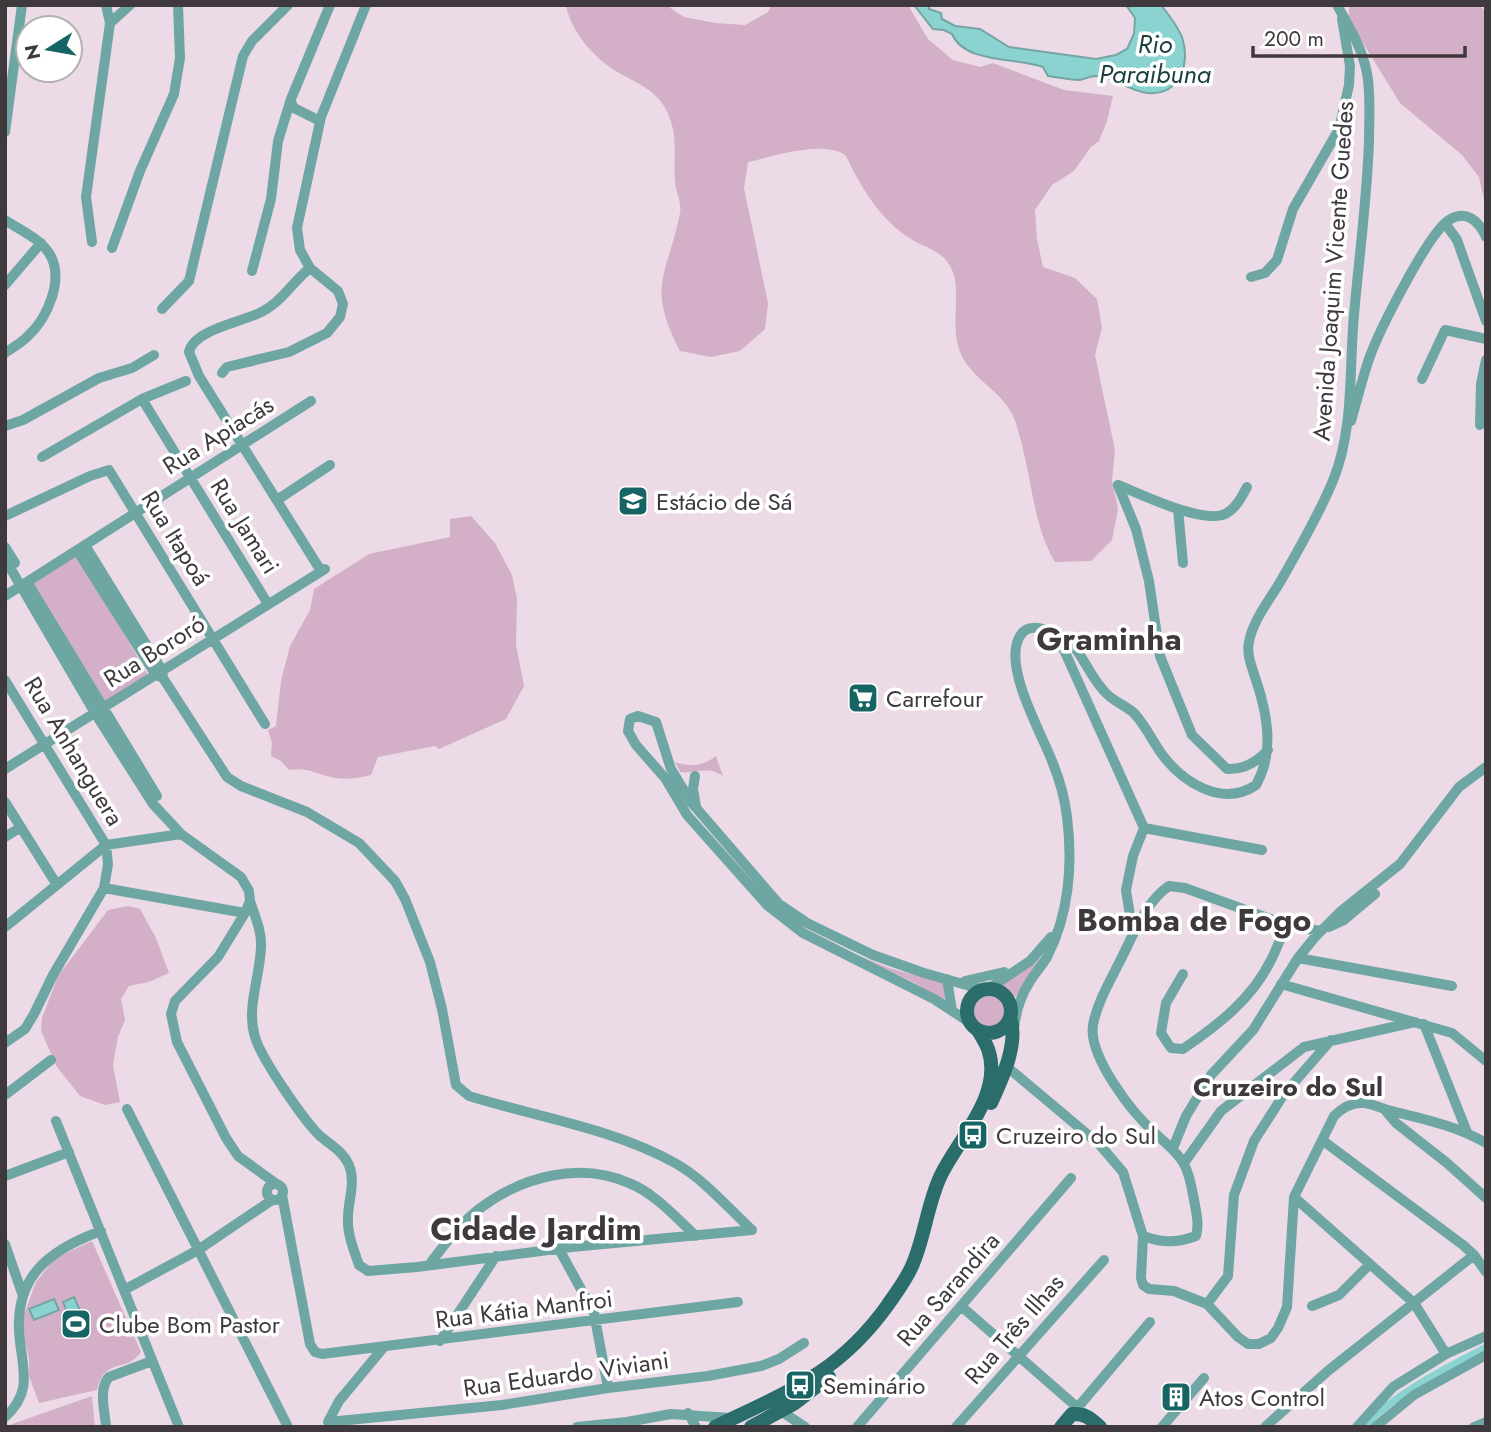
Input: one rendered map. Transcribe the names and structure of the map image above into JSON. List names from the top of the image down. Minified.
{"streets":{"street":["Avenida Joaquim Vicente Guedes","Rua Apiacás","Rua Jamari","Rua Itapoá","Rua Bororó","Rua Anhanguera","Rua Sarandira","Rua Kátia Manfroi","Rua Três Ilhas","Rua Eduardo Viviani"]},"crossings":[["Rua Apiacás","Rua Jamari"],["Rua Apiacás","Rua Itapoá"],["Rua Jamari","Rua Bororó"],["Rua Itapoá","Rua Bororó"],["Rua Bororó","Rua Anhanguera"],["Rua Kátia Manfroi","Rua Eduardo Viviani"]],"districts":["Graminha","Bomba de Fogo","Cruzeiro do Sul","Cidade Jardim"],"water":["Rio Paraibuna"],"places":{"school or university":["Estácio de Sá"],"supermarket":["Carrefour"],"bus stop":["Cruzeiro do Sul","Seminário"],"sports":["Clube Bom Pastor"],"building":["Atos Control"]},"scale_bar":"200 m","north":"left"}
